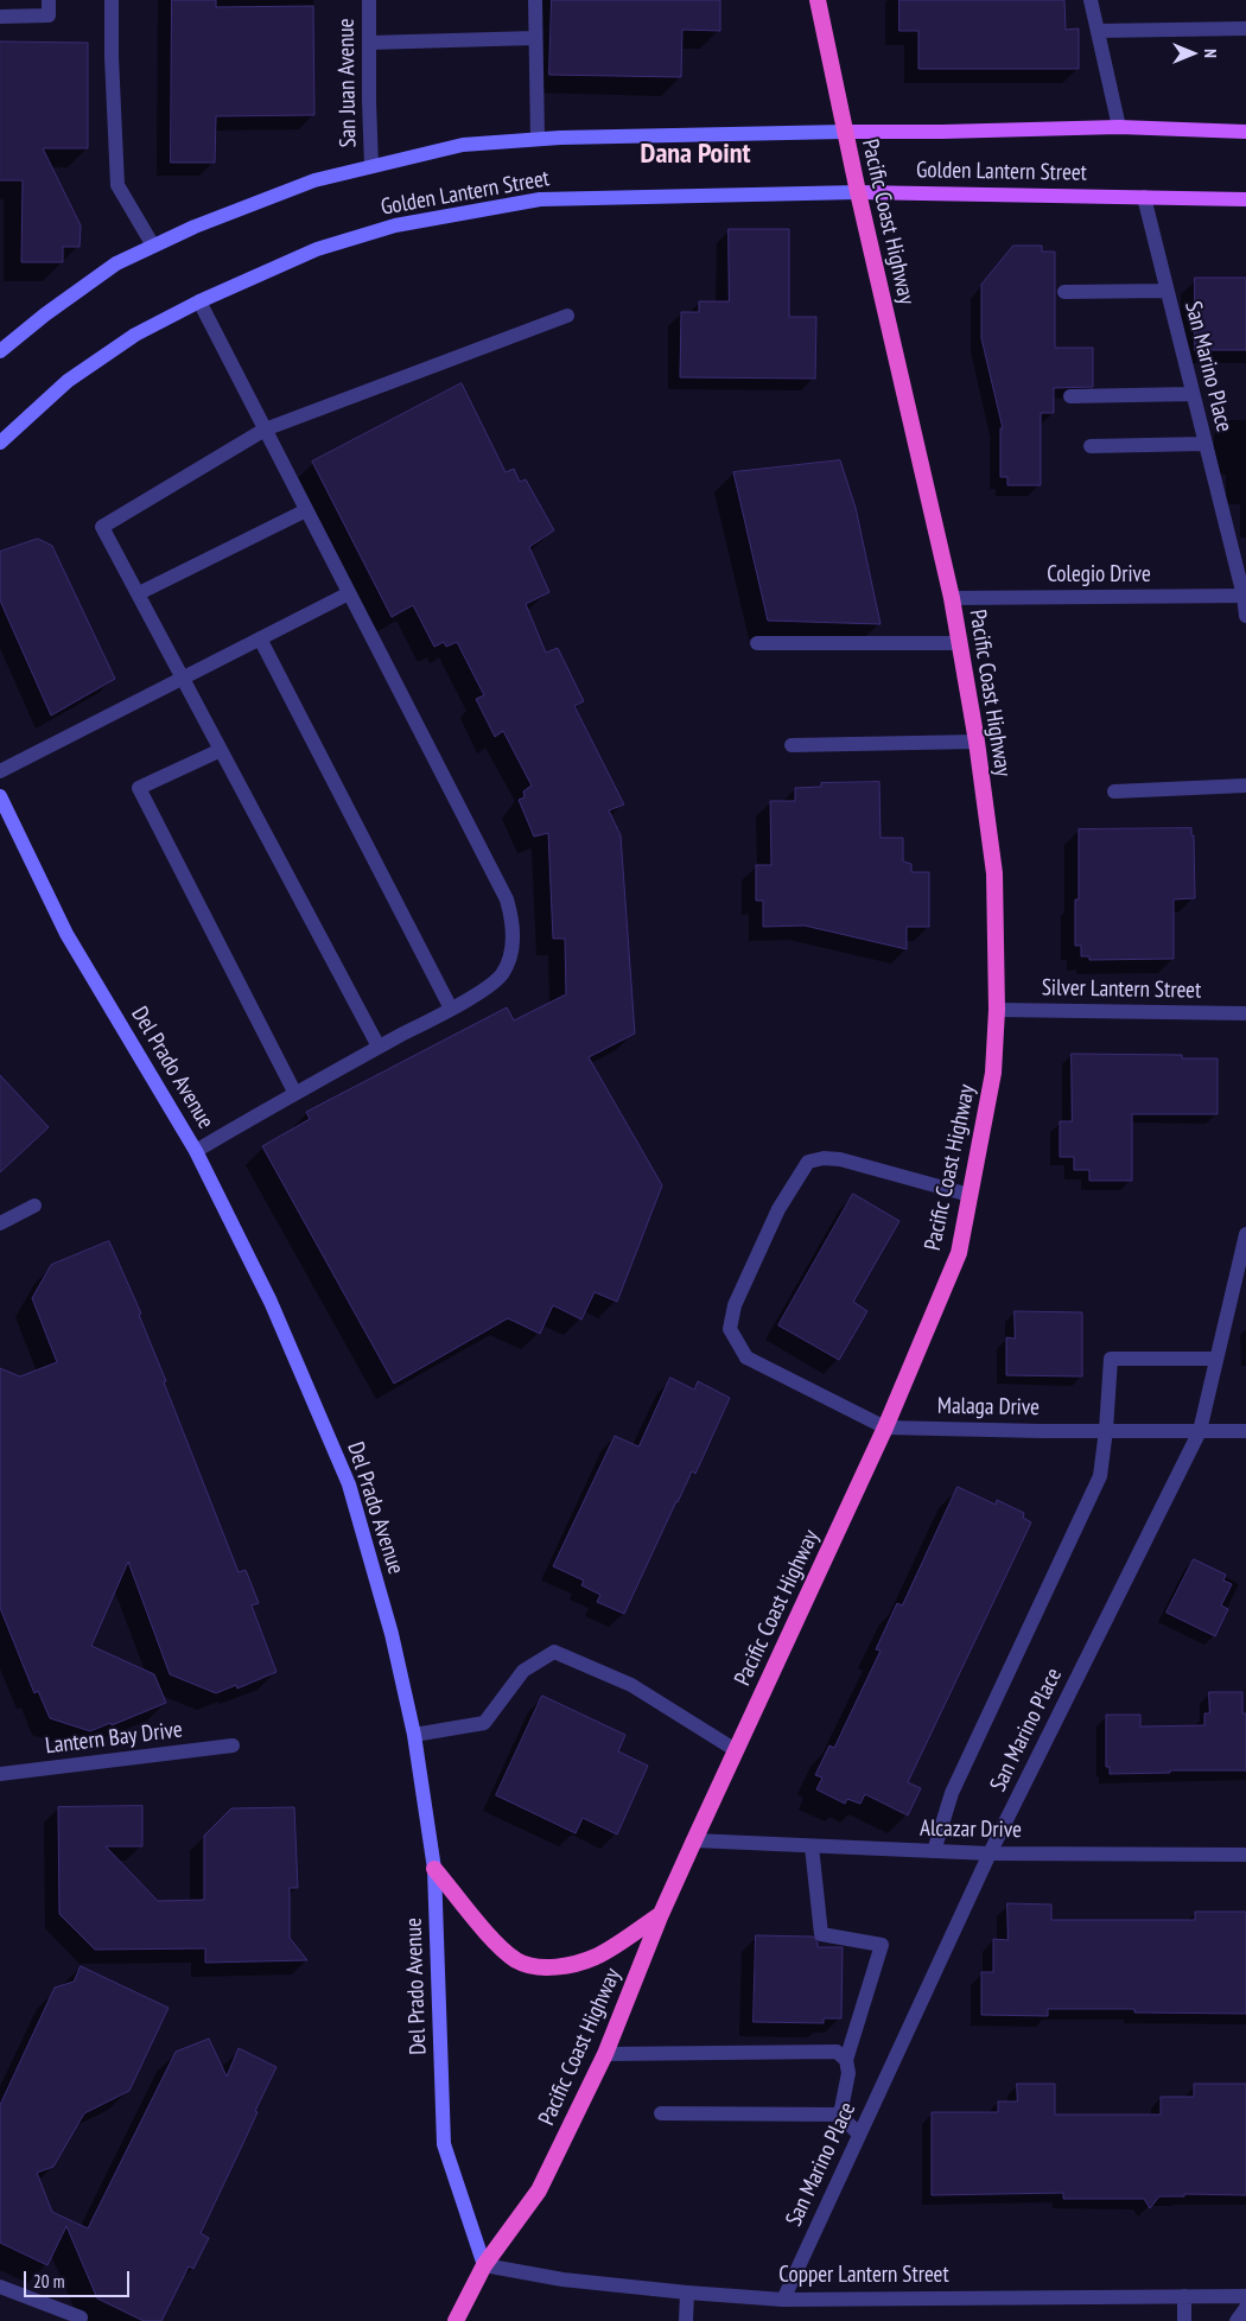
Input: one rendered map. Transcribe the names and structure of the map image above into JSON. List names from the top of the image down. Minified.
{"streets":{"highway":["Pacific Coast Highway"],"main road":["Golden Lantern Street","Del Prado Avenue"],"street":["San Juan Avenue","San Marino Place","Colegio Drive","Silver Lantern Street","Malaga Drive","Lantern Bay Drive","Alcazar Drive","Copper Lantern Street"]},"crossings":[["San Juan Avenue","Golden Lantern Street"],["Golden Lantern Street","Pacific Coast Highway"],["Golden Lantern Street","San Marino Place"],["Pacific Coast Highway","Colegio Drive"],["Pacific Coast Highway","Silver Lantern Street"],["Pacific Coast Highway","Del Prado Avenue"],["Pacific Coast Highway","Malaga Drive"],["Pacific Coast Highway","Alcazar Drive"],["Pacific Coast Highway","Copper Lantern Street"],["San Marino Place","Colegio Drive"],["San Marino Place","Malaga Drive"],["San Marino Place","Alcazar Drive"],["San Marino Place","Copper Lantern Street"],["Del Prado Avenue","Copper Lantern Street"]],"districts":["Dana Point"],"scale_bar":"20 m","north":"right"}
